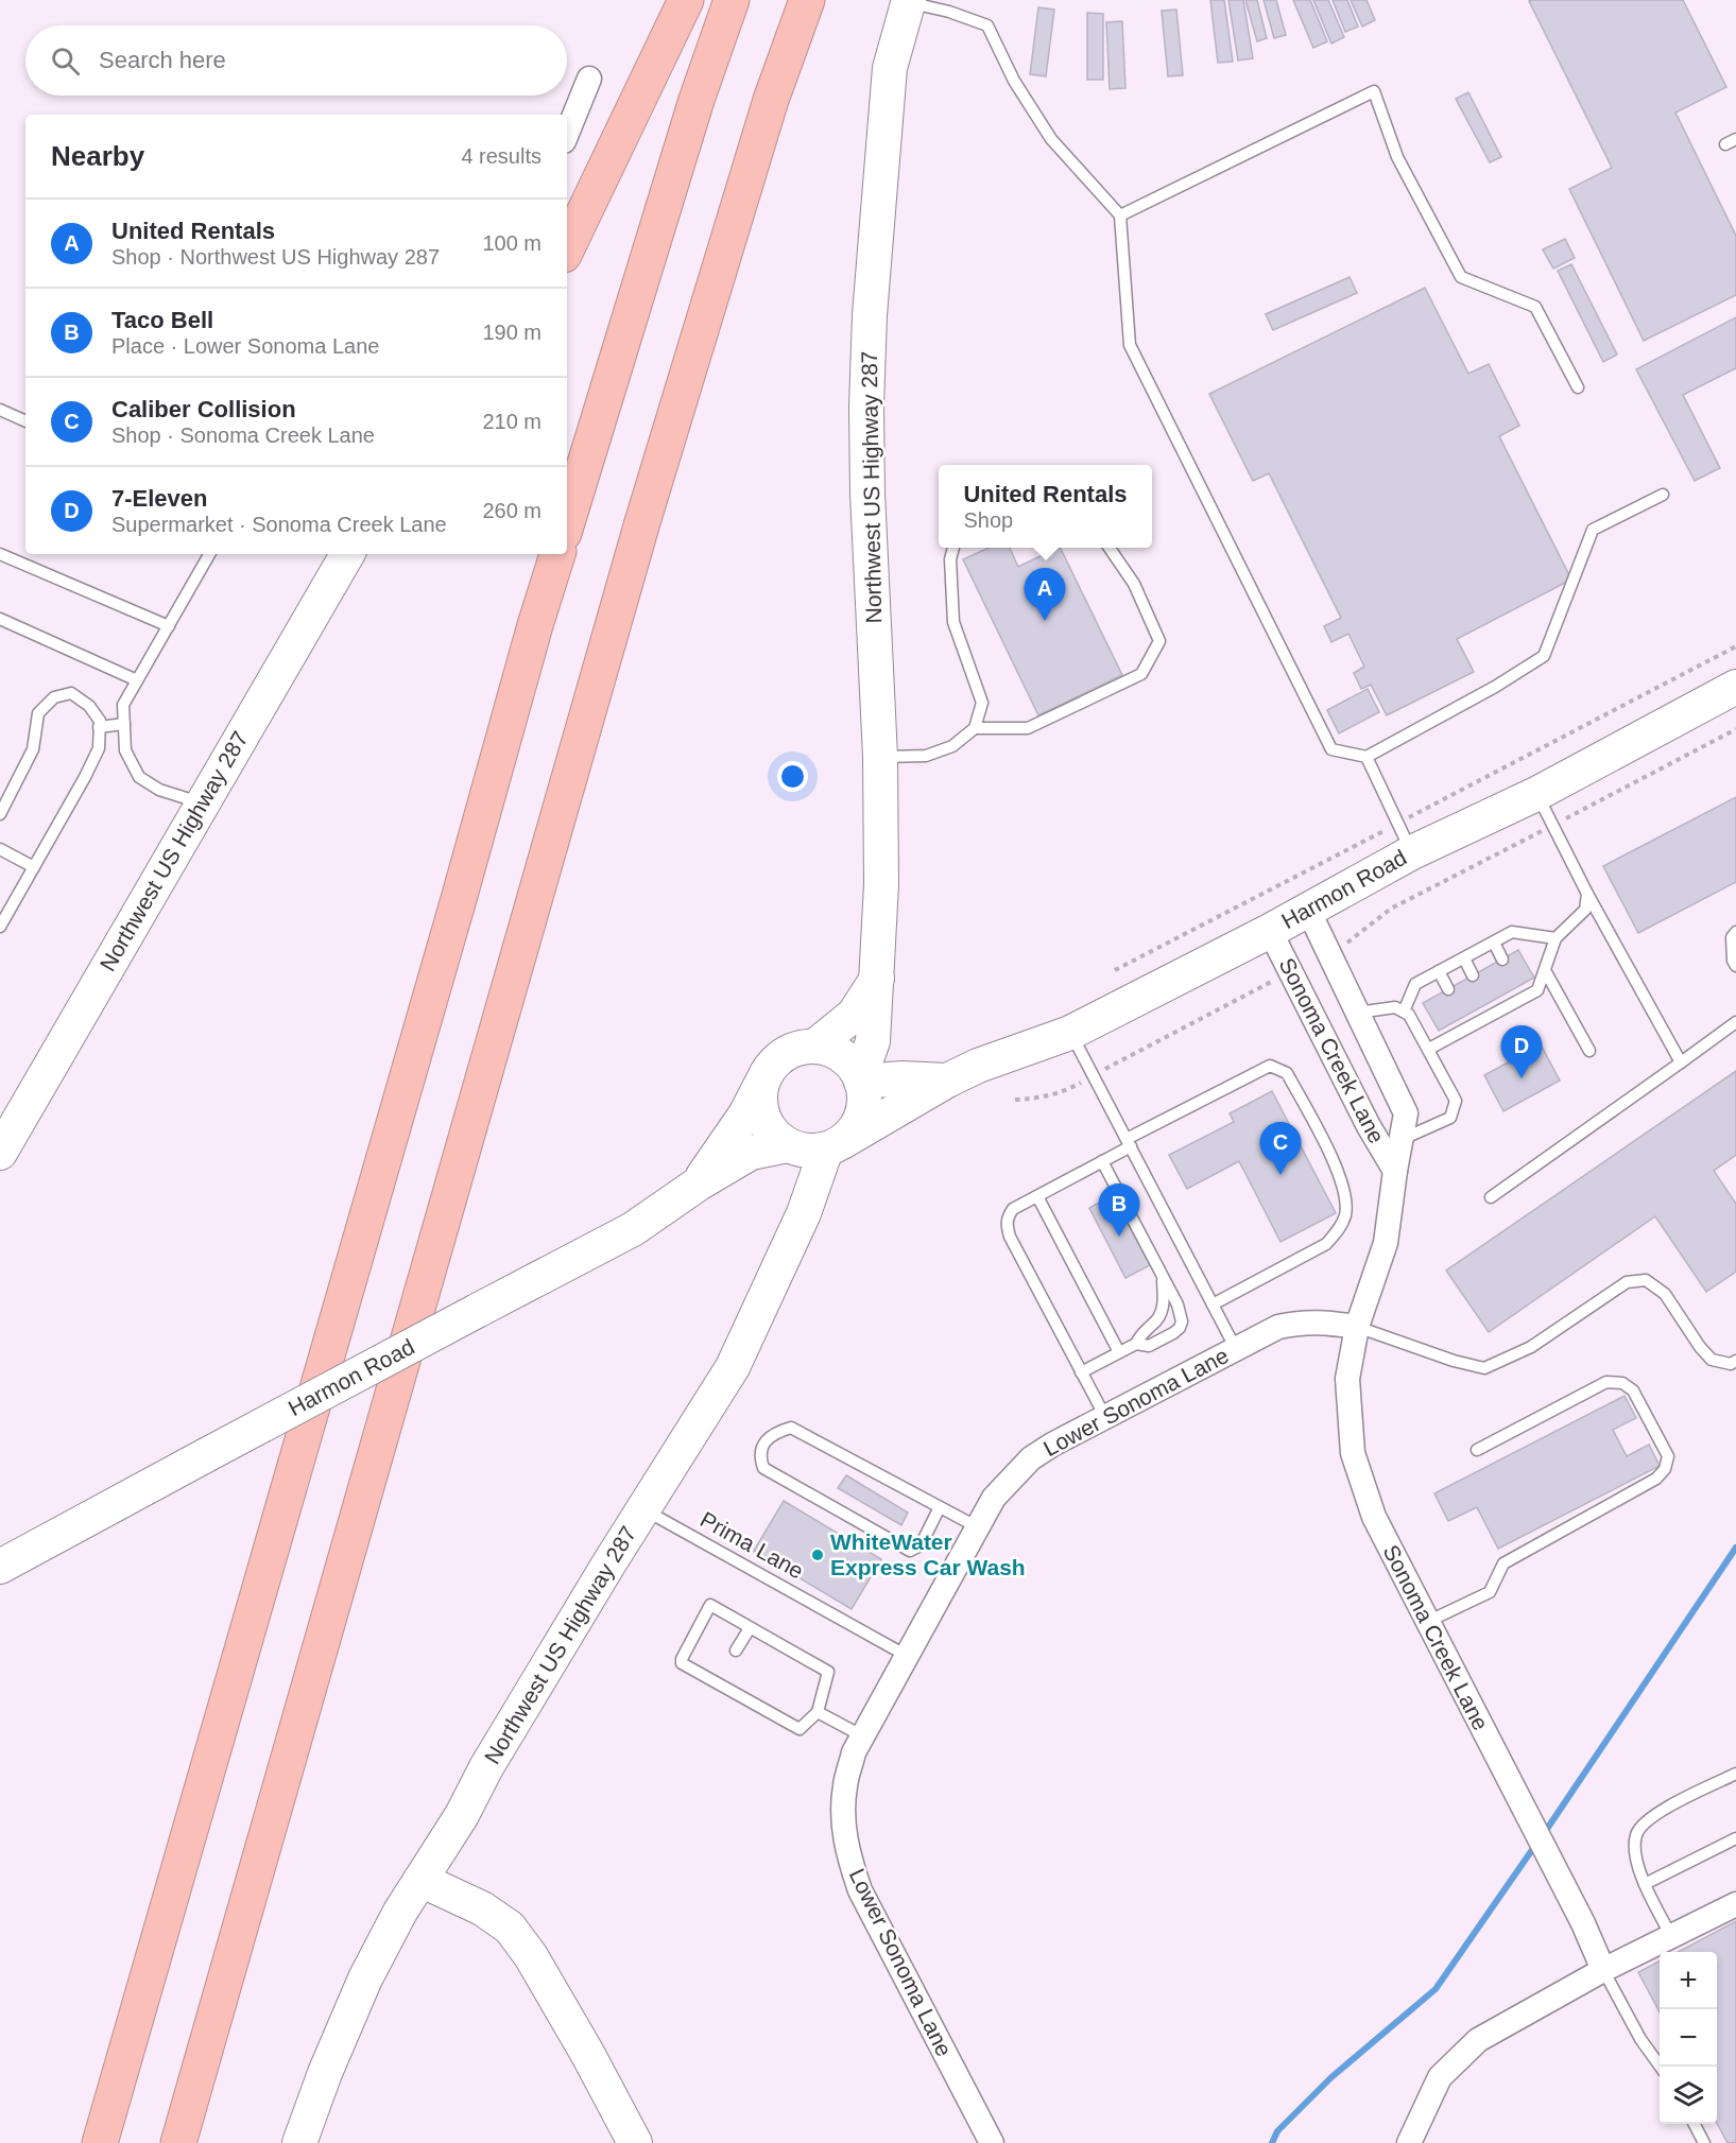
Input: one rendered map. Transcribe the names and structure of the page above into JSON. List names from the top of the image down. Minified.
{"streets":{"main road":["Northwest US Highway 287","Harmon Road"],"street":["Sonoma Creek Lane","Lower Sonoma Lane"],"lane":["Prima Lane"]},"crossings":[["Northwest US Highway 287","Harmon Road"],["Northwest US Highway 287","Prima Lane"],["Harmon Road","Sonoma Creek Lane"],["Sonoma Creek Lane","Lower Sonoma Lane"],["Lower Sonoma Lane","Prima Lane"]],"places":["WhiteWater Express Car Wash"],"page":{"search":"Search here","heading":["Nearby","4 results"],"list":[{"mark":"A","name":"United Rentals","note":"Shop · Northwest US Highway 287","value":"100 m"},{"mark":"B","name":"Taco Bell","note":"Place · Lower Sonoma Lane","value":"190 m"},{"mark":"C","name":"Caliber Collision","note":"Shop · Sonoma Creek Lane","value":"210 m"},{"mark":"D","name":"7-Eleven","note":"Supermarket · Sonoma Creek Lane","value":"260 m"}],"popup":["United Rentals","Shop"],"pins":["A","D","C","B"],"map_buttons":["+","−"]}}
